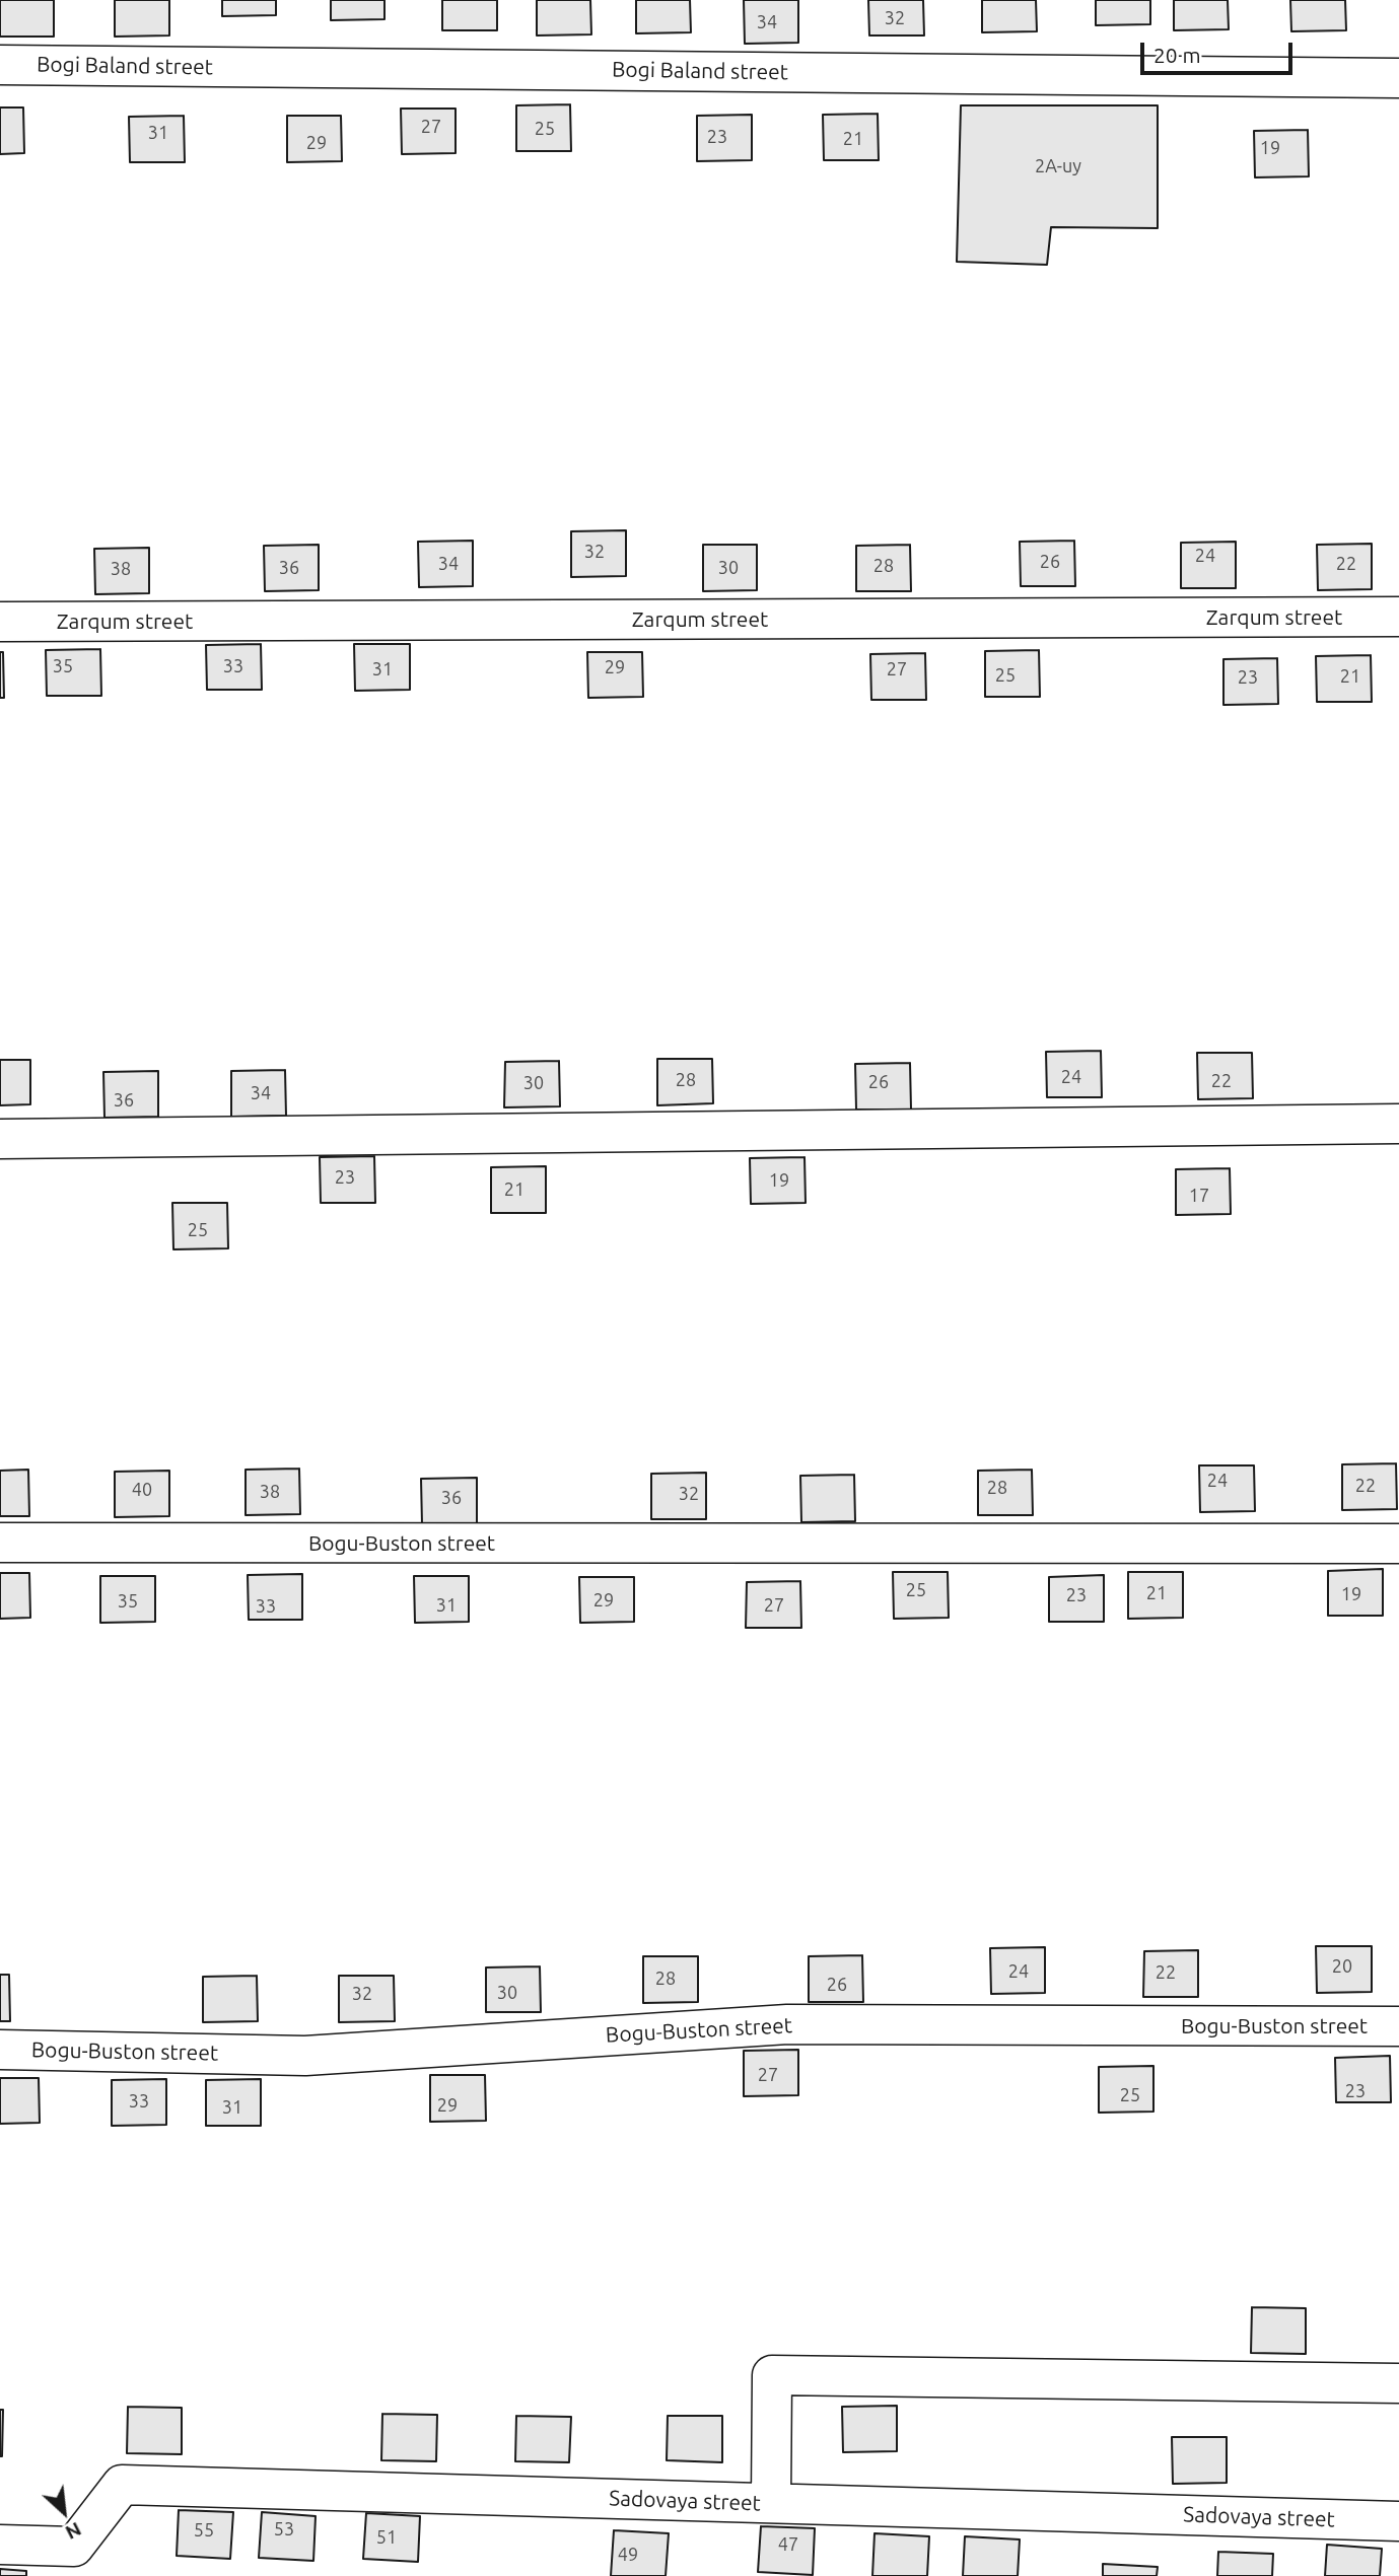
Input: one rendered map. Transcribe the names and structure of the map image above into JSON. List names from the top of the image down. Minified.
{"streets":{"street":["Bogi Baland street","Zarqum street","Bogu-Buston street","Sadovaya street"]},"house_numbers":["32","34","27","25","31","23","21","29","19","2A-uy","32","24","26","34","22","28","36","30","38","35","33","29","31","27","25","21","23","24","28","22","26","30","34","36","23","19","21","17","25","24","22","28","40","38","32","36","25","21","19","23","29","35","31","27","33","20","24","22","28","26","30","32","27","23","25","33","29","31","53","55","51","47","49"],"scale_bar":"20 m","north":"bottom right"}
